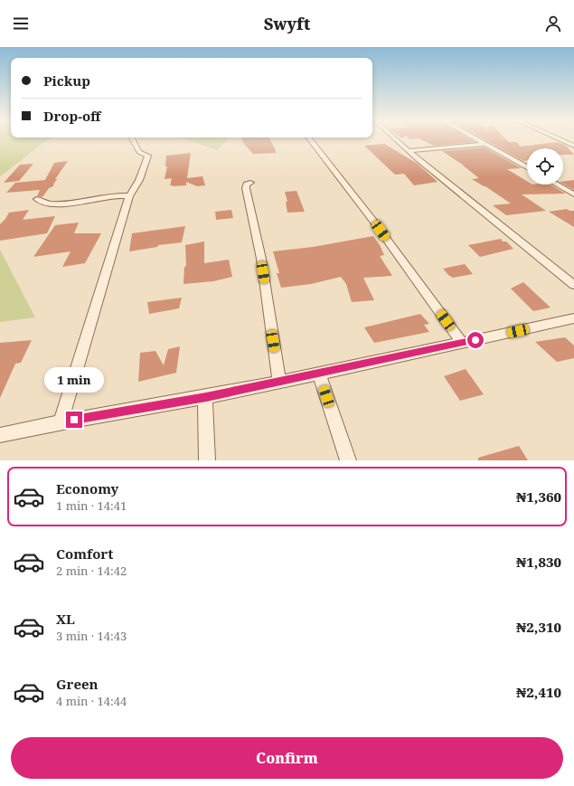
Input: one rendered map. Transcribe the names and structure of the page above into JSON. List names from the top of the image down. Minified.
{"page":{"header":"Swyft","banner":["Pickup","Drop-off"],"bubble":"1 min","list":[{"name":"Economy","note":"1 min · 14:41","value":"₦1,360"},{"name":"Comfort","note":"2 min · 14:42","value":"₦1,830"},{"name":"XL","note":"3 min · 14:43","value":"₦2,310"},{"name":"Green","note":"4 min · 14:44","value":"₦2,410"}],"buttons":"Confirm"}}
